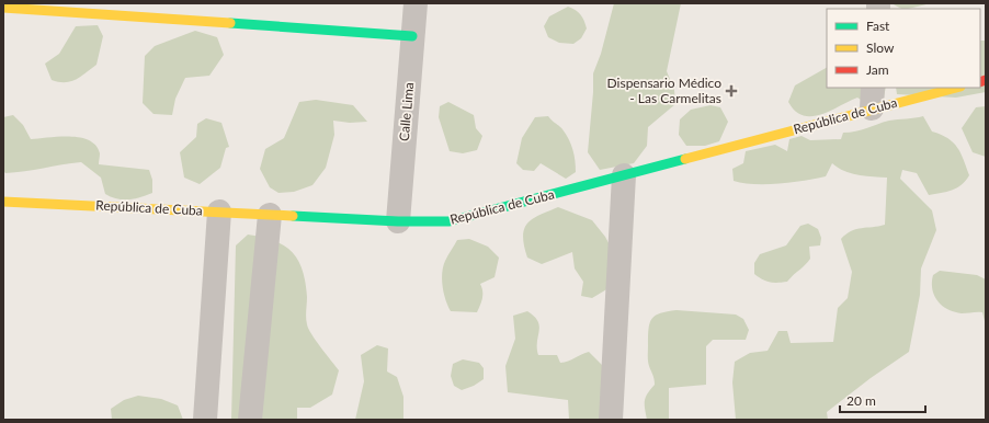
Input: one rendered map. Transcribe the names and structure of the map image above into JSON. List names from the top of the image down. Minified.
{"streets":{"main road":["República de Cuba"],"street":["Calle Lima"]},"crossings":[["Calle Lima","República de Cuba"]],"places":{"health":["Dispensario Médico - Las Carmelitas"]},"legend":["Fast","Slow","Jam"],"scale_bar":"20 m"}
